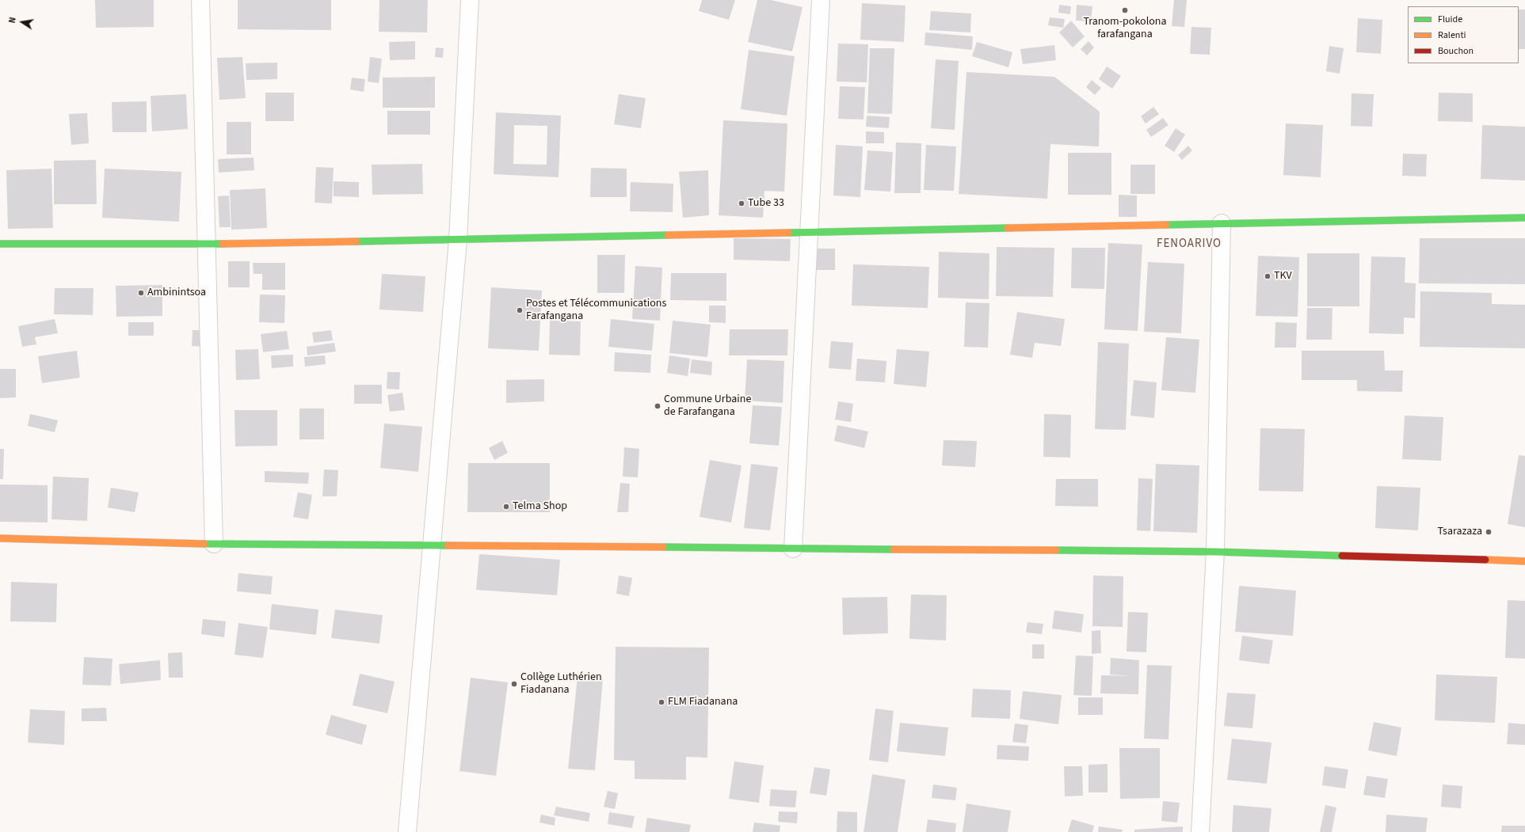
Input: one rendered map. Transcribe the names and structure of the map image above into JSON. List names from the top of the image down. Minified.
{"districts":["FENOARIVO"],"places":["Tranom-pokolona farafangana","Tube 33","TKV","Ambinintsoa","Postes et Télécommunications Farafangana","Commune Urbaine de Farafangana","Telma Shop","Tsarazaza","Collège Luthérien Fiadanana","FLM Fiadanana"],"legend":["Fluide","Ralenti","Bouchon"],"north":"left"}
